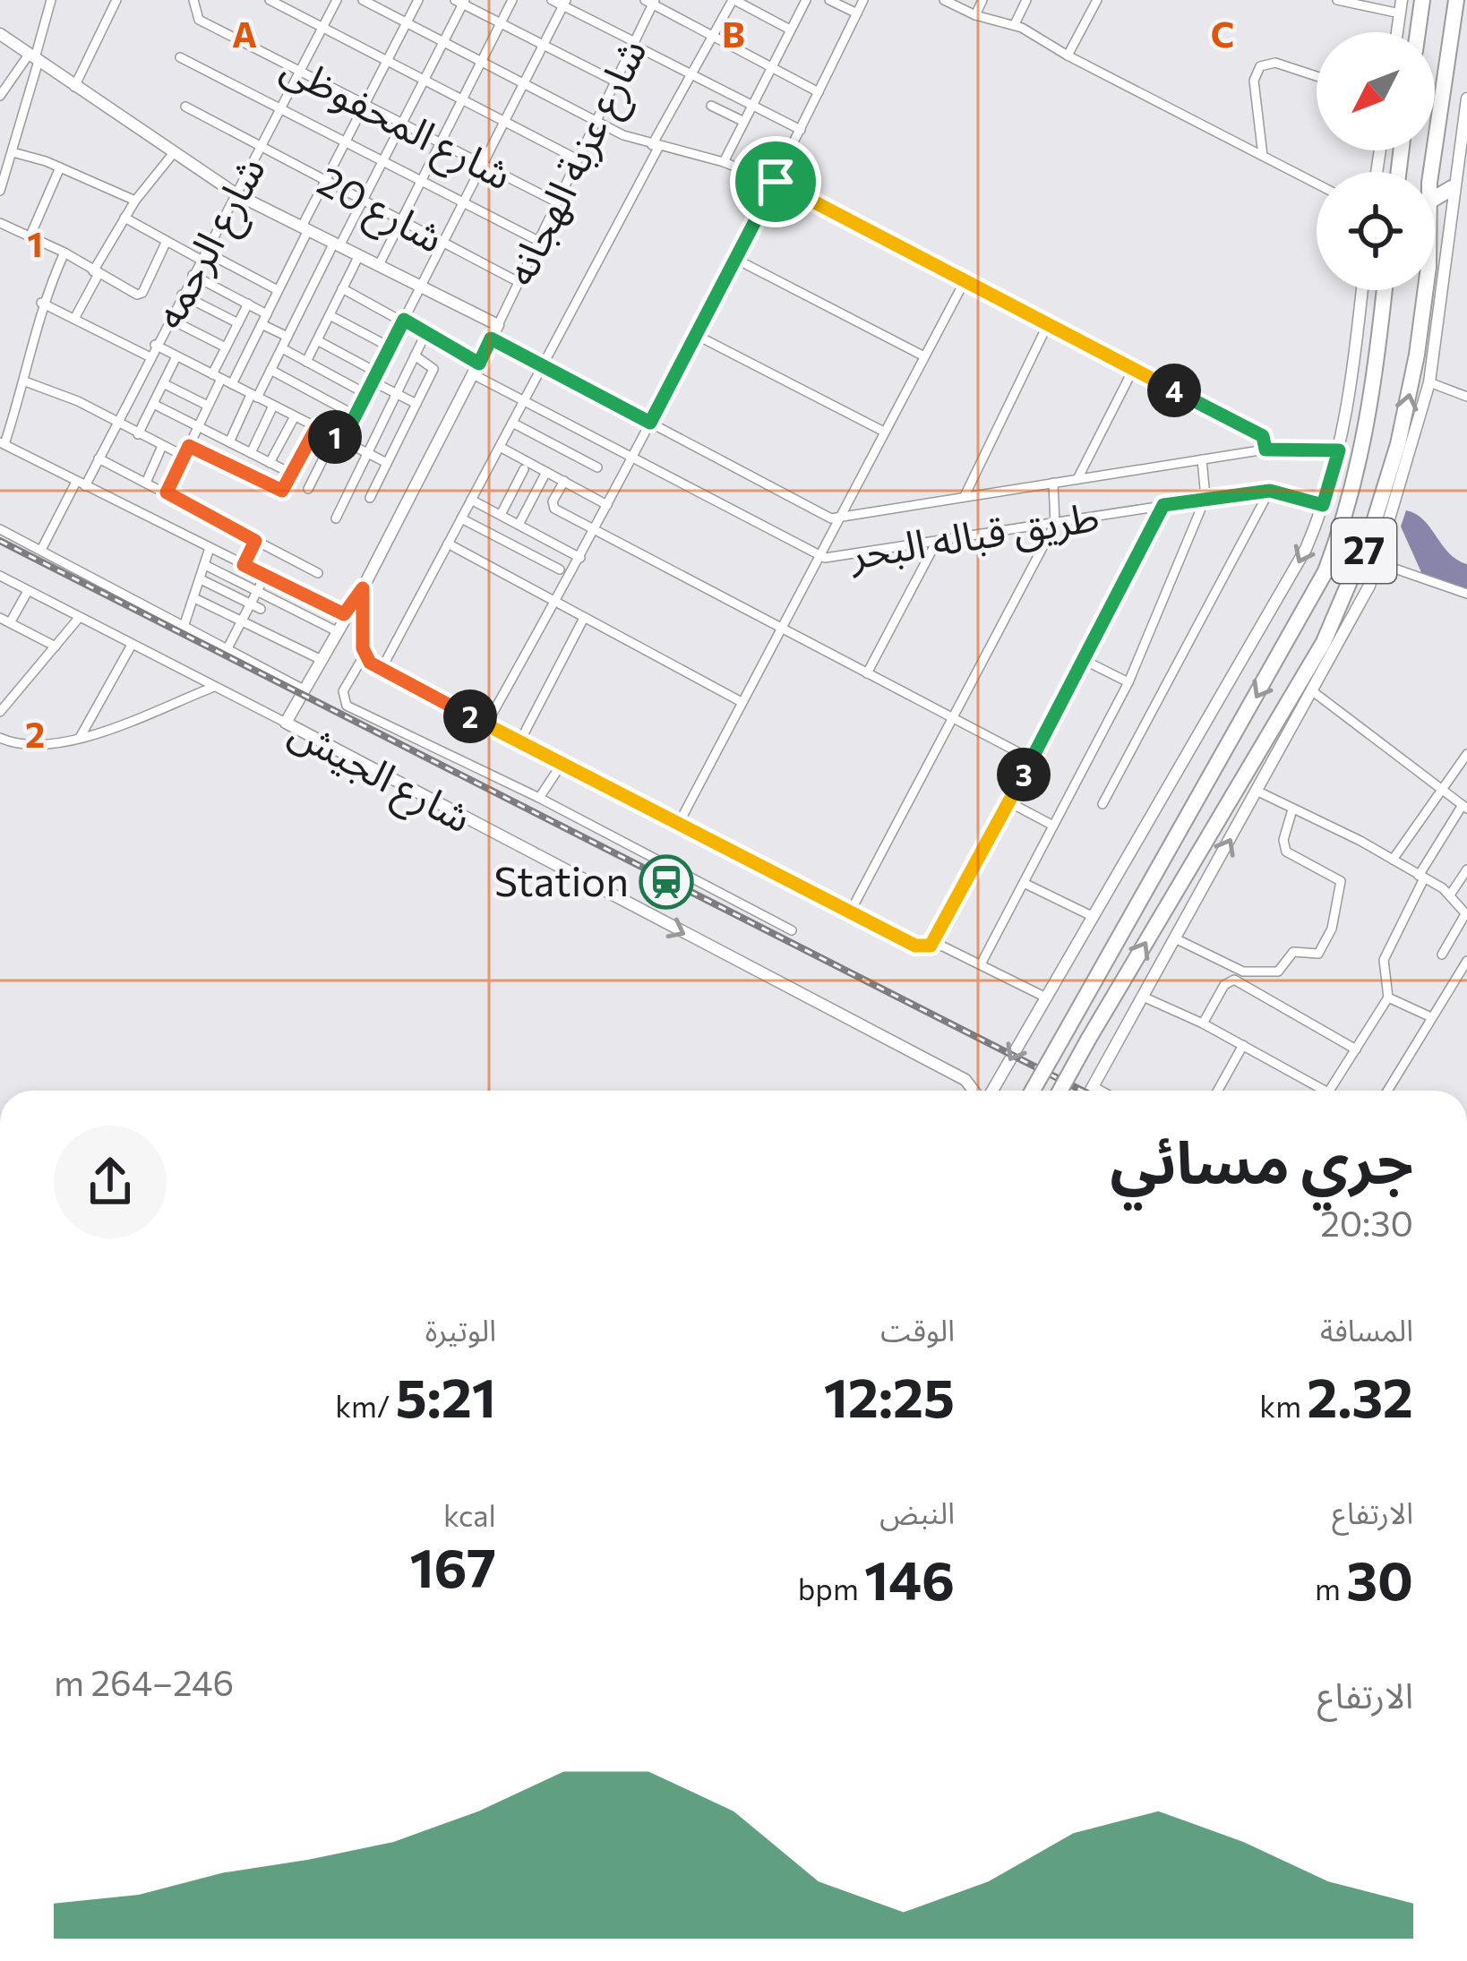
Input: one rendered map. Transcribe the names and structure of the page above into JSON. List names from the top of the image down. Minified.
{"streets":{"highway":["27"],"street":["شارع المحفوظى","شارع عزبة الهجانه","شارع 20","شارع الرحمه","طريق قباله البحر","شارع الجيش"]},"crossings":[["شارع المحفوظى","شارع عزبة الهجانه"],["شارع المحفوظى","شارع الرحمه"],["شارع عزبة الهجانه","شارع 20"],["شارع عزبة الهجانه","طريق قباله البحر"],["شارع عزبة الهجانه","شارع الجيش"],["شارع 20","شارع الرحمه"]],"places":{"station":["Station"]},"north":"bottom left","page":{"pins":["4","1","2","3"],"heading":["جري مسائي","20:30"],"stats":[["المسافة","2.32 km"],["الوقت","12:25"],["الوتيرة","5:21 /km"],["الارتفاع","30 m"],["النبض","146 bpm"],["kcal","167"]],"chart":["الارتفاع","246–264 m"]},"grid":{"columns":["A","B","C"],"rows":["1","2"]}}
